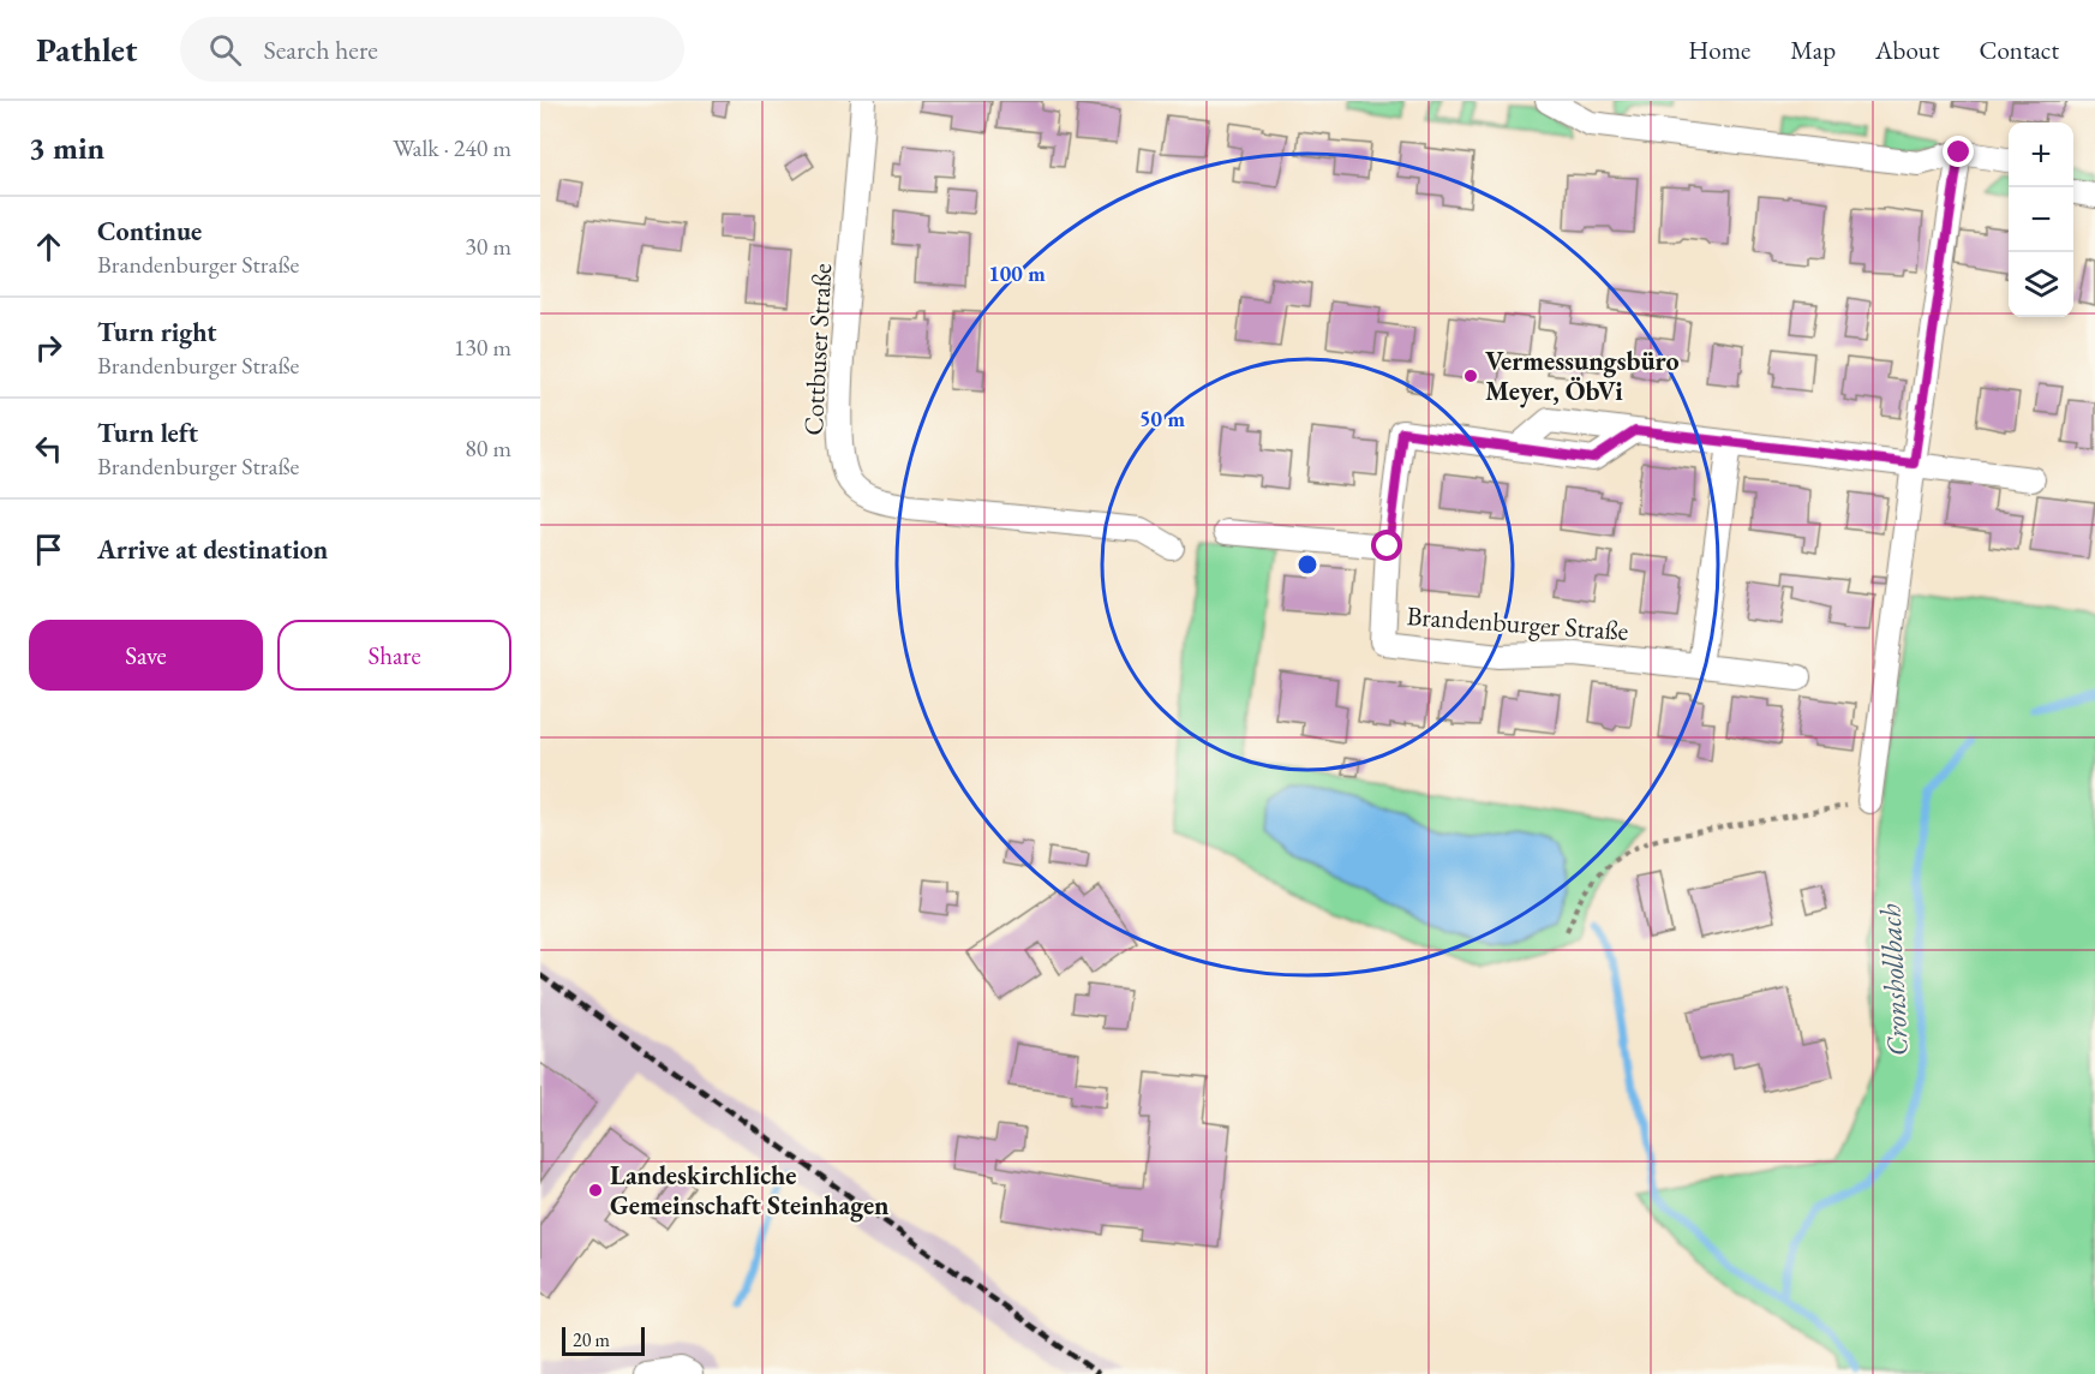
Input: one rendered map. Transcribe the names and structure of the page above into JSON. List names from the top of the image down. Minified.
{"streets":{"street":["Cottbuser Straße","Brandenburger Straße"]},"water":["Cronshollbach"],"places":["Vermessungsbüro Meyer, ÖbVi","Landeskirchliche Gemeinschaft Steinhagen"],"scale_bar":"20 m","page":{"header":"Pathlet","search":"Search here","nav":["Home","Map","About","Contact"],"heading":["3 min","Walk · 240 m"],"map_buttons":["+","−"],"list":[["Continue","Brandenburger Straße","30 m"],["Turn right","Brandenburger Straße","130 m"],["Turn left","Brandenburger Straße","80 m"],"Arrive at destination"],"buttons":["Save","Share"],"scale":"20 m"},"rings":["100 m","50 m"]}
